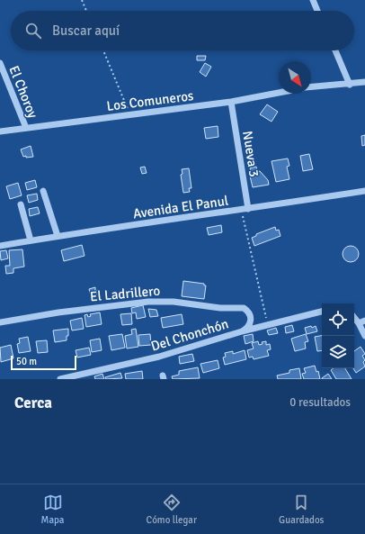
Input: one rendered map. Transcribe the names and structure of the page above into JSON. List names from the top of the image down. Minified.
{"streets":{"street":["El Choroy","Los Comuneros","Nueva 3","Avenida El Panul","El Ladrillero","Del Chonchón"]},"crossings":[["El Choroy","Los Comuneros"],["Los Comuneros","Nueva 3"],["Nueva 3","Avenida El Panul"],["El Ladrillero","Del Chonchón"]],"scale_bar":"50 m","north":"bottom right","page":{"search":"Buscar aquí","scale":"50 m","heading":["Cerca","0 resultados"],"nav":["Mapa","Cómo llegar","Guardados"]}}
